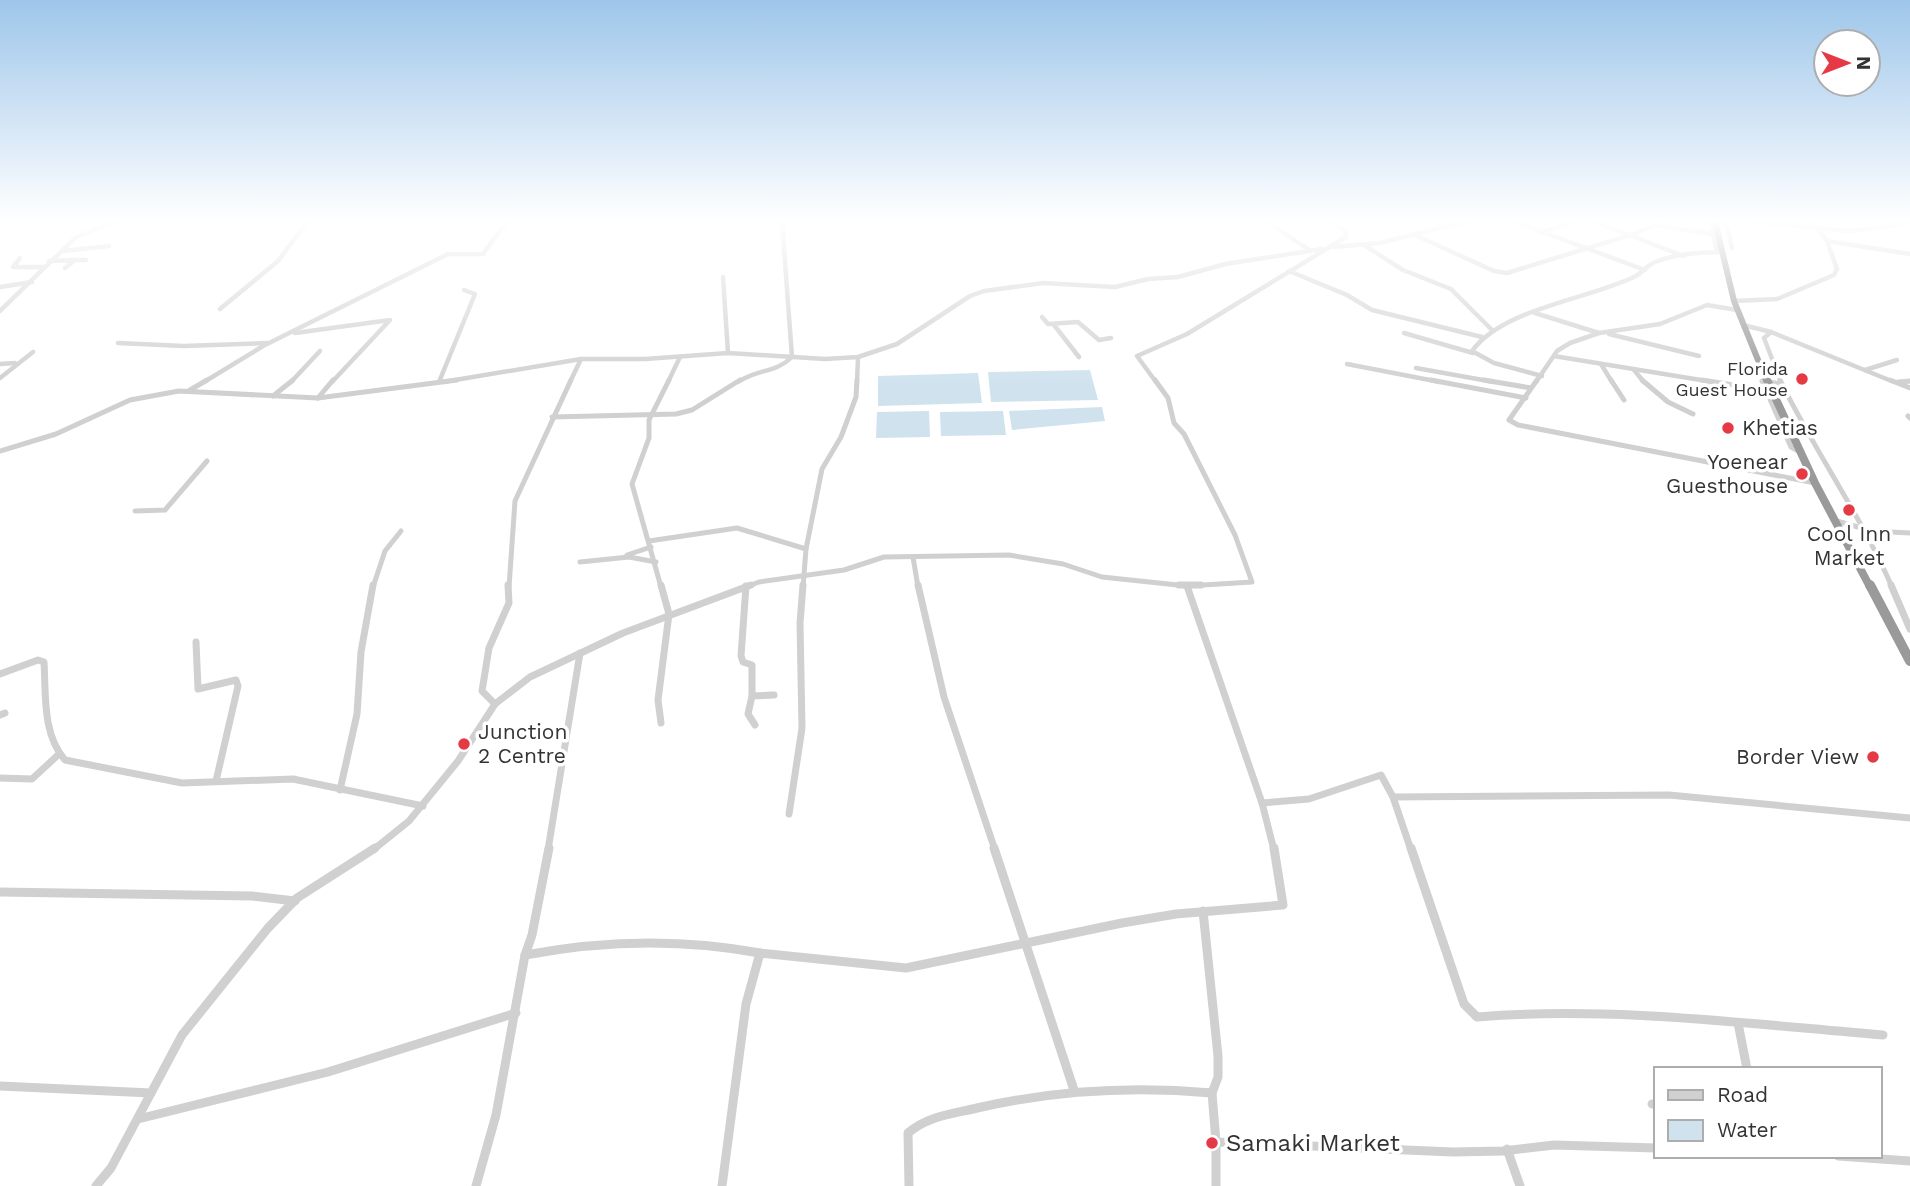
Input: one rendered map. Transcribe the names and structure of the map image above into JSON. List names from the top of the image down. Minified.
{"places":["Florida Guest House","Khetias","Yoenear Guesthouse","Cool Inn Market","Junction 2 Centre","Border View","Samaki Market"],"legend":["Road","Water"],"north":"right"}
